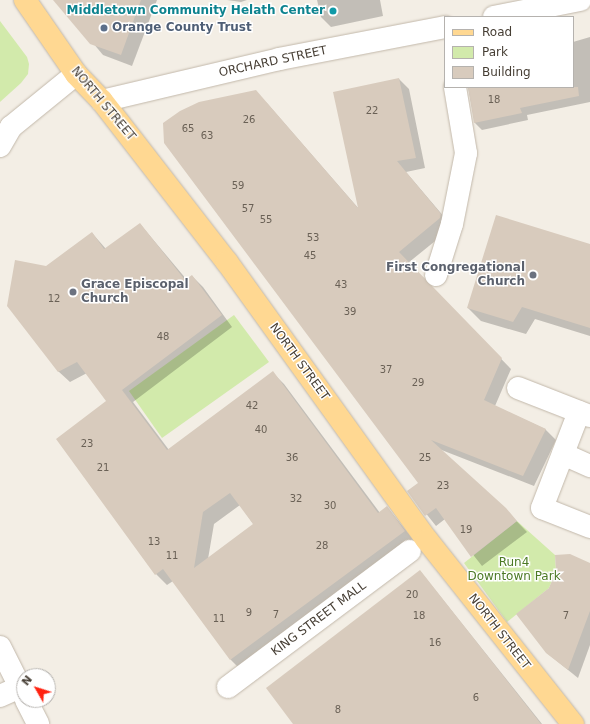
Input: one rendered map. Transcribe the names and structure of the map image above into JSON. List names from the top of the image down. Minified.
{"streets":{"main road":["NORTH STREET"],"street":["ORCHARD STREET","KING STREET MALL"]},"crossings":[["ORCHARD STREET","NORTH STREET"]],"parks":["Run4 Downtown Park"],"places":["Middletown Community Helath Center","Orange County Trust","First Congregational Church","Grace Episcopal Church"],"house_numbers":["18","22","26","65","63","59","57","55","53","45","43","12","39","48","37","29","42","40","23","36","25","21","23","32","30","19","13","28","11","20","9","7","18","7","11","16","6","8"],"legend":["Road","Park","Building"],"north":"top left"}
